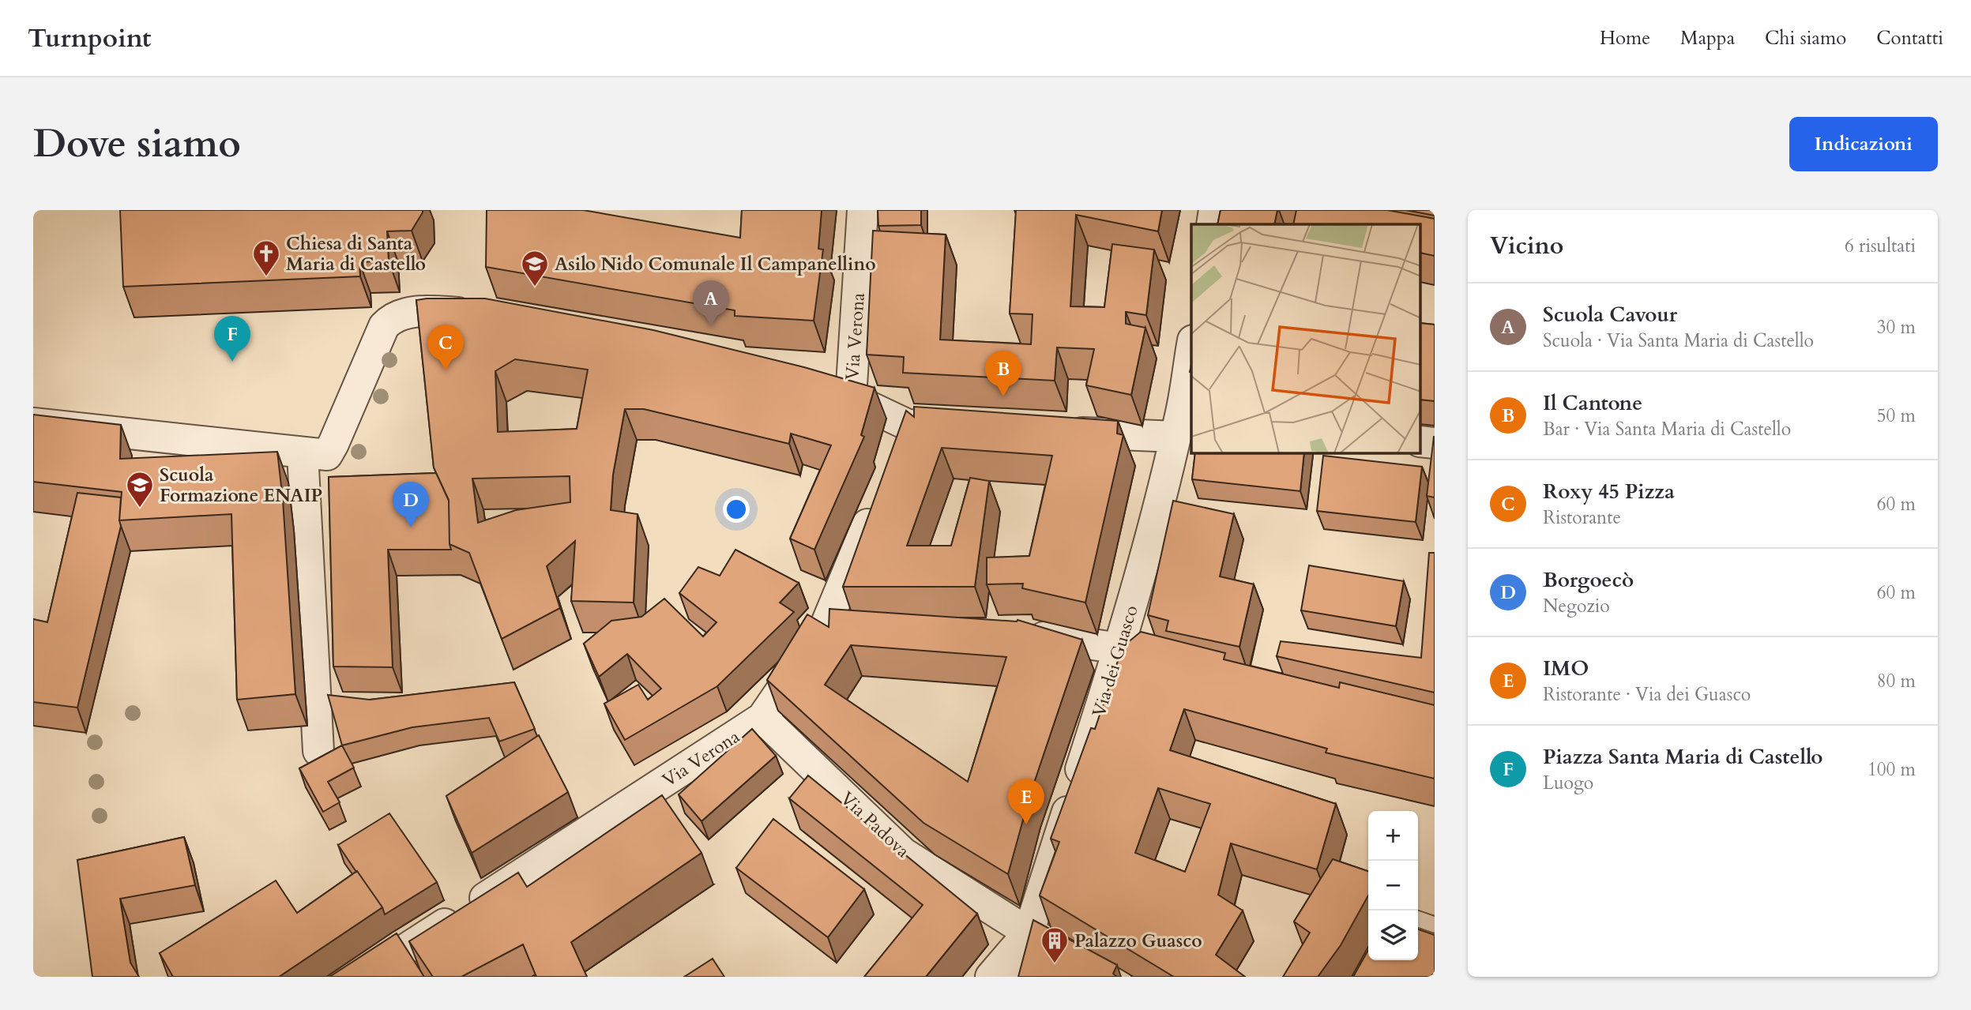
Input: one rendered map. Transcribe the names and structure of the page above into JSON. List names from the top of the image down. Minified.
{"streets":{"street":["Via Verona","Via dei Guasco","Via Padova"]},"crossings":[["Via Verona","Via Padova"],["Via dei Guasco","Via Padova"]],"places":{"church":["Chiesa di Santa Maria di Castello"],"school or university":["Asilo Nido Comunale Il Campanellino","Scuola Formazione ENAIP"],"building":["Palazzo Guasco"]},"page":{"header":"Turnpoint","nav":["Home","Mappa","Chi siamo","Contatti"],"buttons":"Indicazioni","title":"Dove siamo","heading":["Vicino","6 risultati"],"pins":["A","F","C","B","D","E"],"list":[{"mark":"A","name":"Scuola Cavour","note":"Scuola · Via Santa Maria di Castello","value":"30 m"},{"mark":"B","name":"Il Cantone","note":"Bar · Via Santa Maria di Castello","value":"50 m"},{"mark":"C","name":"Roxy 45 Pizza","note":"Ristorante","value":"60 m"},{"mark":"D","name":"Borgoecò","note":"Negozio","value":"60 m"},{"mark":"E","name":"IMO","note":"Ristorante · Via dei Guasco","value":"80 m"},{"mark":"F","name":"Piazza Santa Maria di Castello","note":"Luogo","value":"100 m"}],"map_buttons":["+","−"]}}
